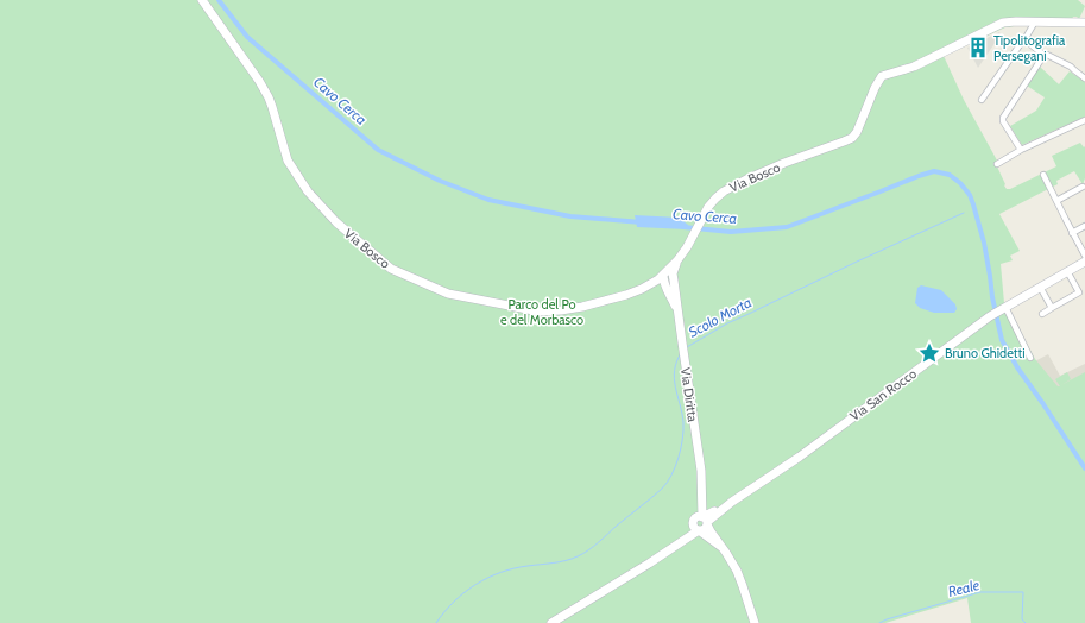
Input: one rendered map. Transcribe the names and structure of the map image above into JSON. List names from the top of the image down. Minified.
{"streets":{"street":["Via Bosco","Via Diritta","Via San Rocco"]},"crossings":[["Via Bosco","Via Diritta"],["Via Diritta","Via San Rocco"]],"water":["Cavo Cerca","Scolo Morta","Reale"],"parks":["Parco del Po e del Morbasco"],"places":{"building":["Tipolitografia Persegani"],"place":["Bruno Ghidetti"]}}
